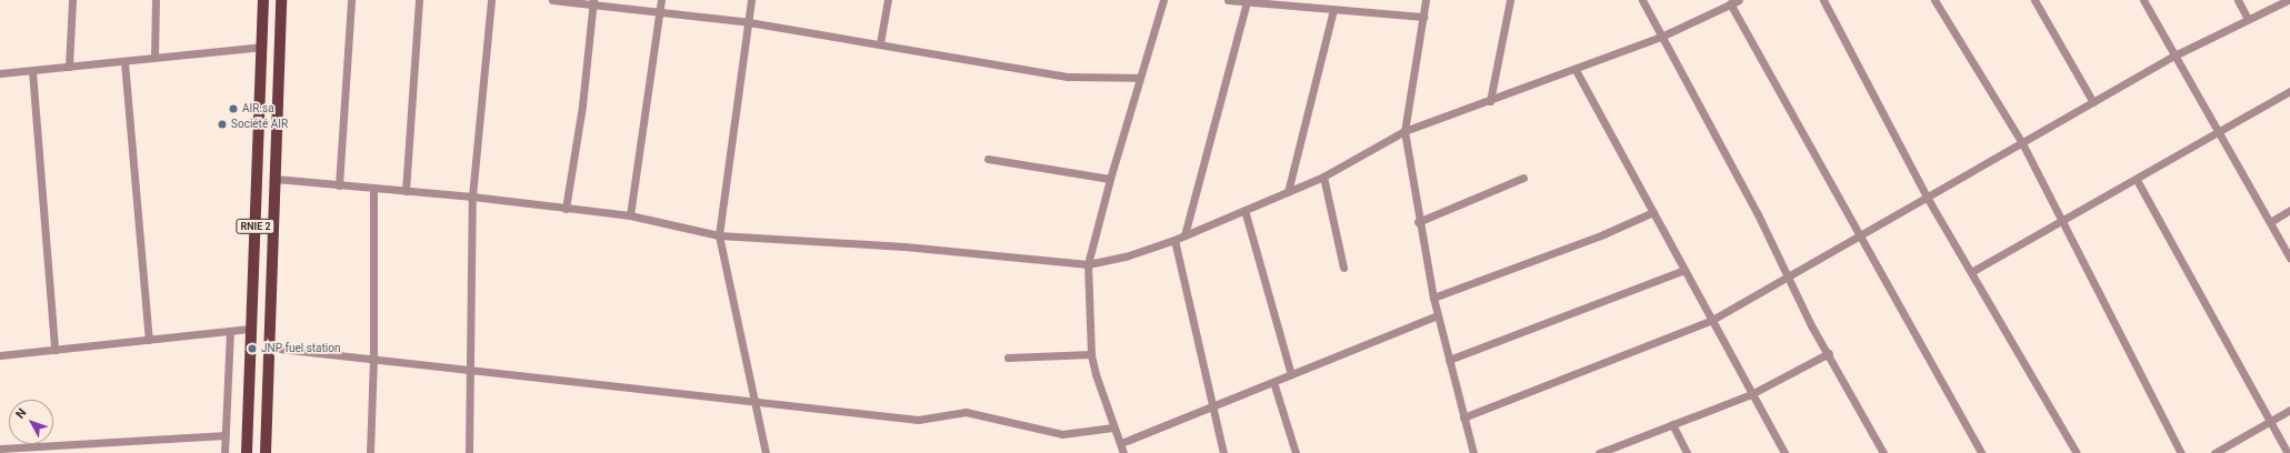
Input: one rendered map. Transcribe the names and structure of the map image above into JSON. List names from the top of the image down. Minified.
{"streets":{"main road":["RNIE 2"]},"places":["AIR.sa","Société AIR","JNP fuel station"],"north":"top left"}
